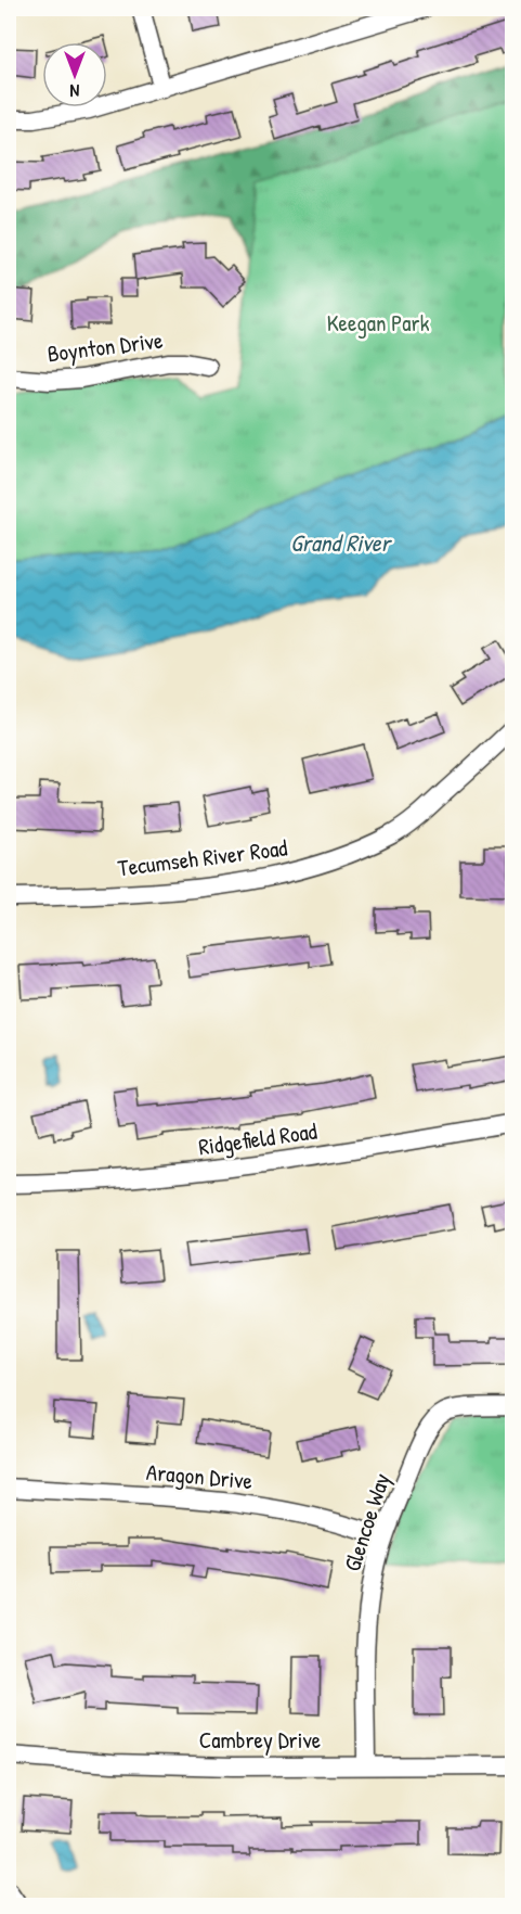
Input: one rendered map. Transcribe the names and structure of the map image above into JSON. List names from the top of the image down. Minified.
{"streets":{"street":["Boynton Drive","Tecumseh River Road","Ridgefield Road","Aragon Drive","Glencoe Way","Cambrey Drive"]},"crossings":[["Aragon Drive","Glencoe Way"],["Glencoe Way","Cambrey Drive"]],"water":["Grand River"],"parks":["Keegan Park"],"north":"bottom"}
